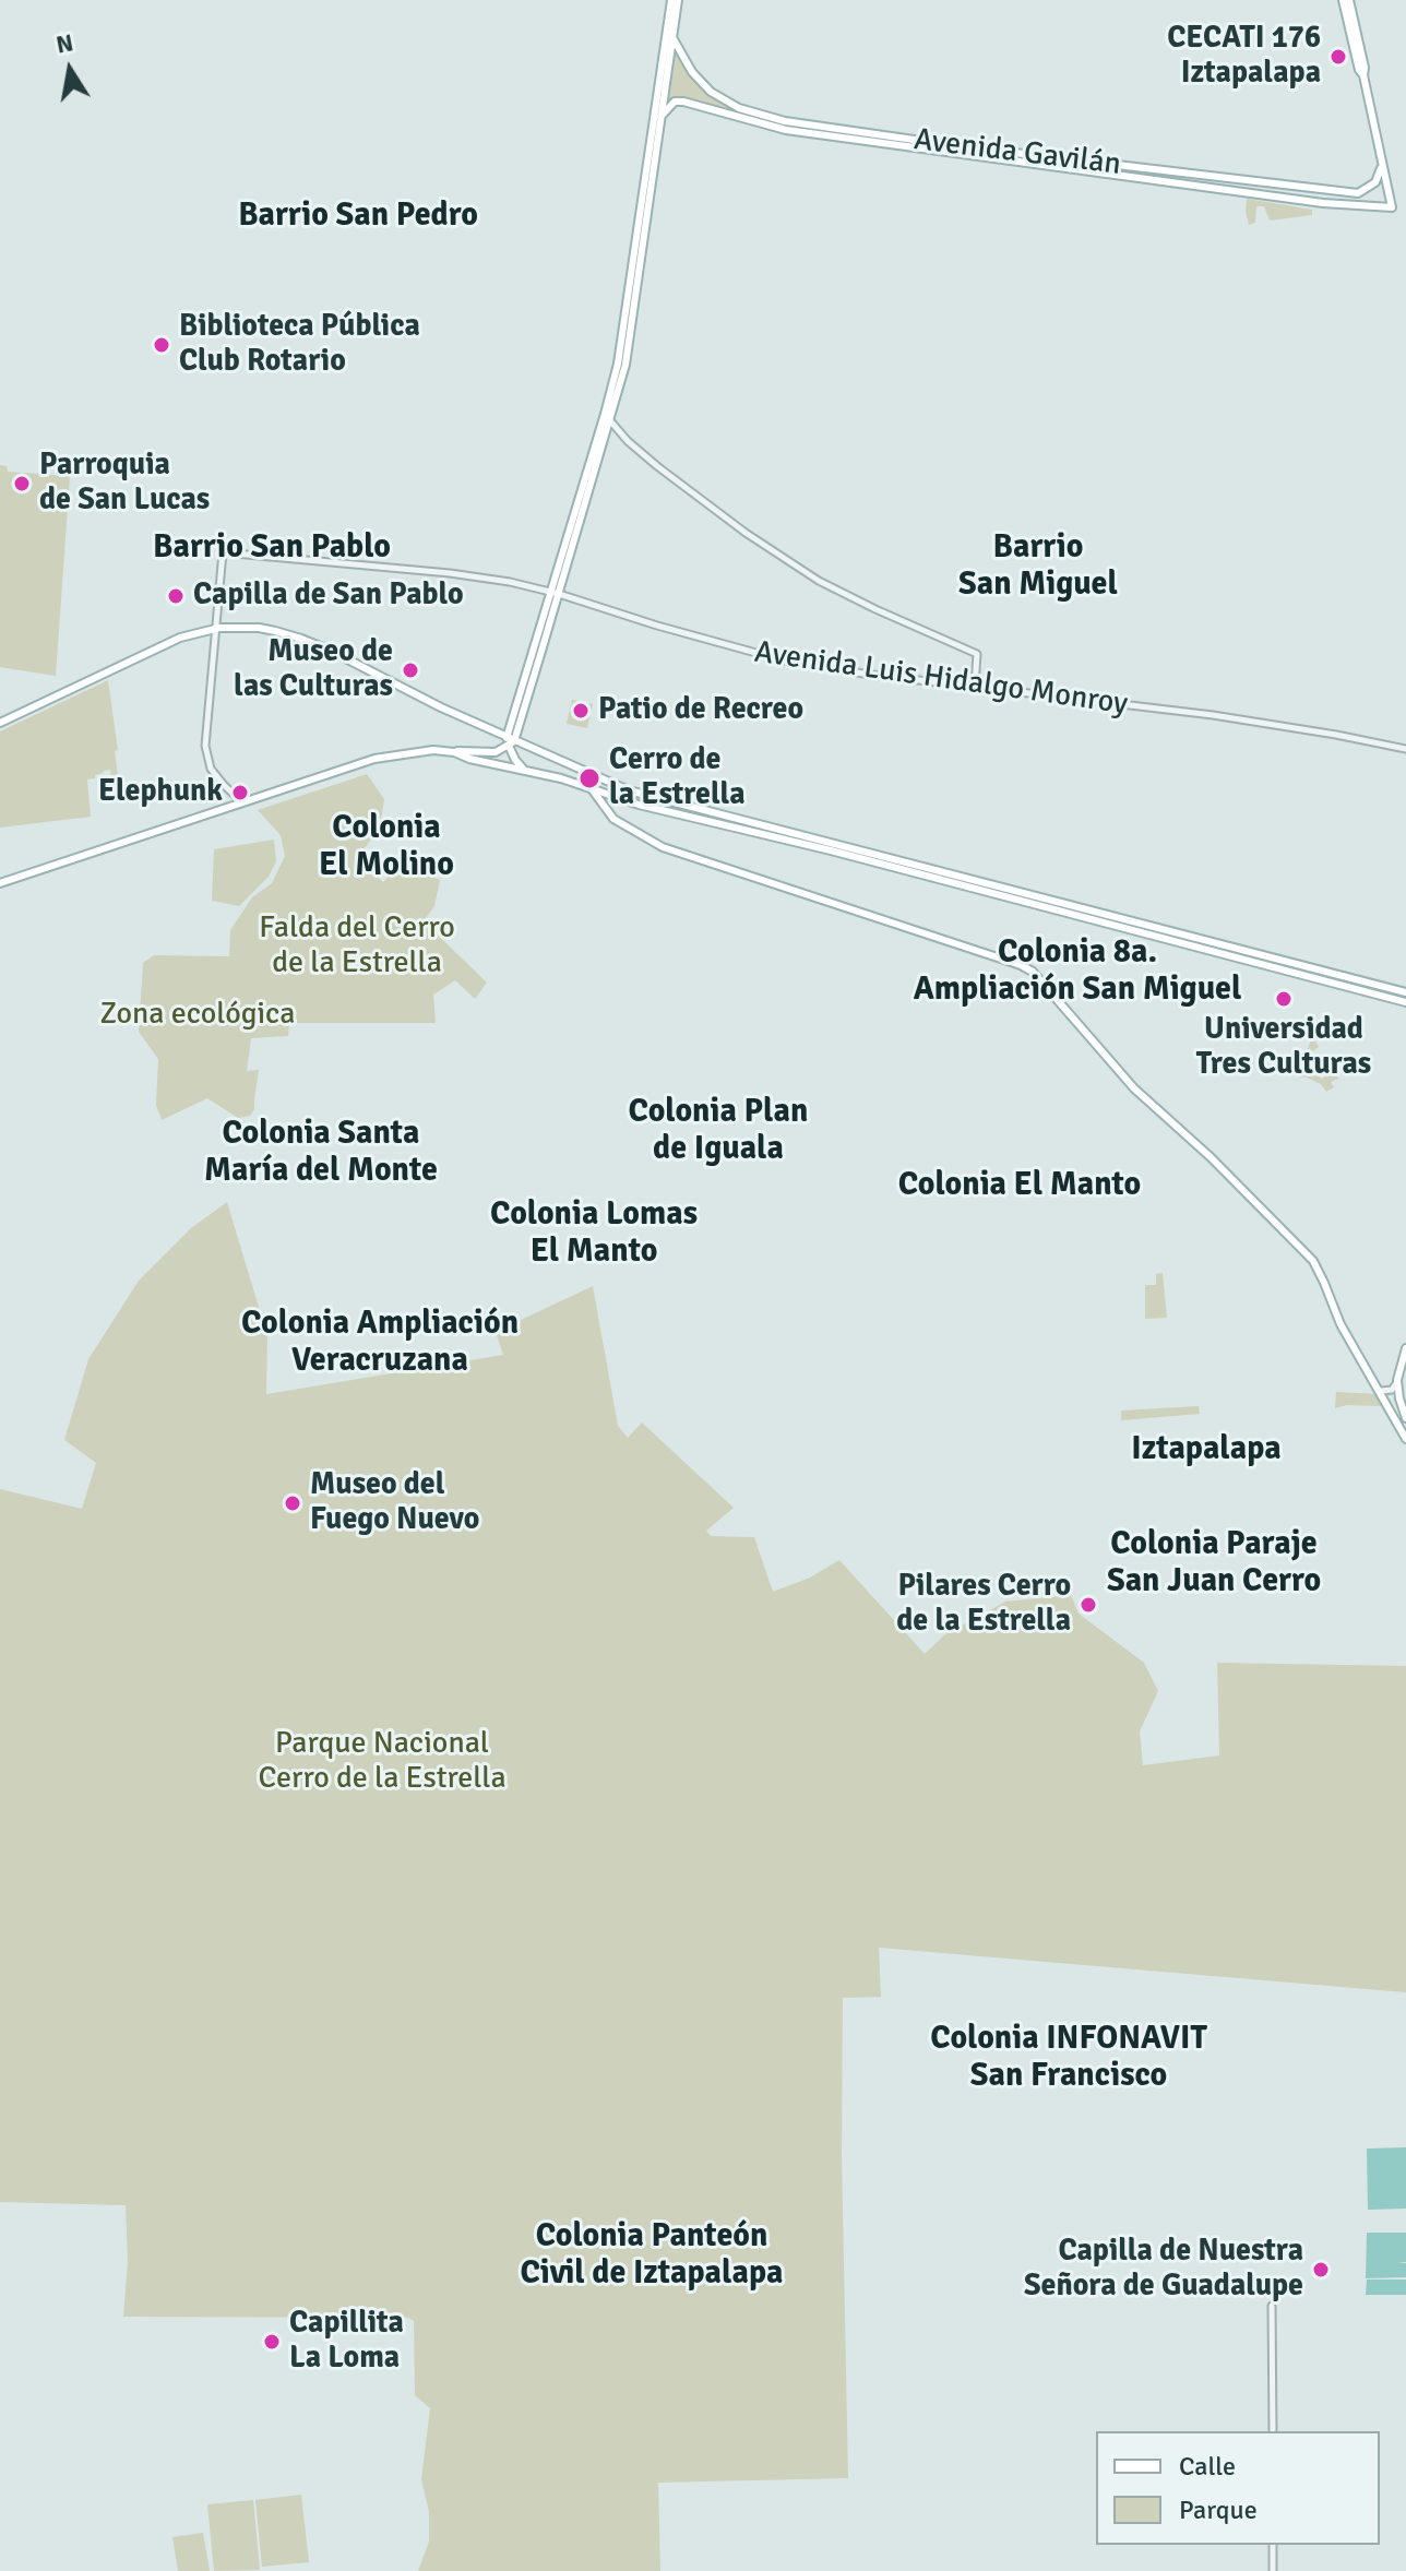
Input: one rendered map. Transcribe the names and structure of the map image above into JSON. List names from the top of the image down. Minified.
{"streets":{"main road":["Avenida Gavilán"],"street":["Avenida Luis Hidalgo Monroy"]},"districts":["Barrio San Pedro","Barrio San Pablo","Barrio San Miguel","Colonia El Molino","Colonia 8a. Ampliación San Miguel","Colonia Plan de Iguala","Colonia Santa María del Monte","Colonia El Manto","Colonia Lomas El Manto","Colonia Ampliación Veracruzana","Iztapalapa","Colonia Paraje San Juan Cerro","Colonia INFONAVIT San Francisco","Colonia Panteón Civil de Iztapalapa"],"parks":["Falda del Cerro de la Estrella","Zona ecológica","Parque Nacional Cerro de la Estrella"],"places":["CECATI 176 Iztapalapa","Biblioteca Pública Club Rotario","Parroquia de San Lucas","Capilla de San Pablo","Museo de las Culturas","Patio de Recreo","Cerro de la Estrella","Elephunk","Universidad Tres Culturas","Museo del Fuego Nuevo","Pilares Cerro de la Estrella","Capilla de Nuestra Señora de Guadalupe","Capillita La Loma"],"legend":["Calle","Parque"],"north":"top"}
